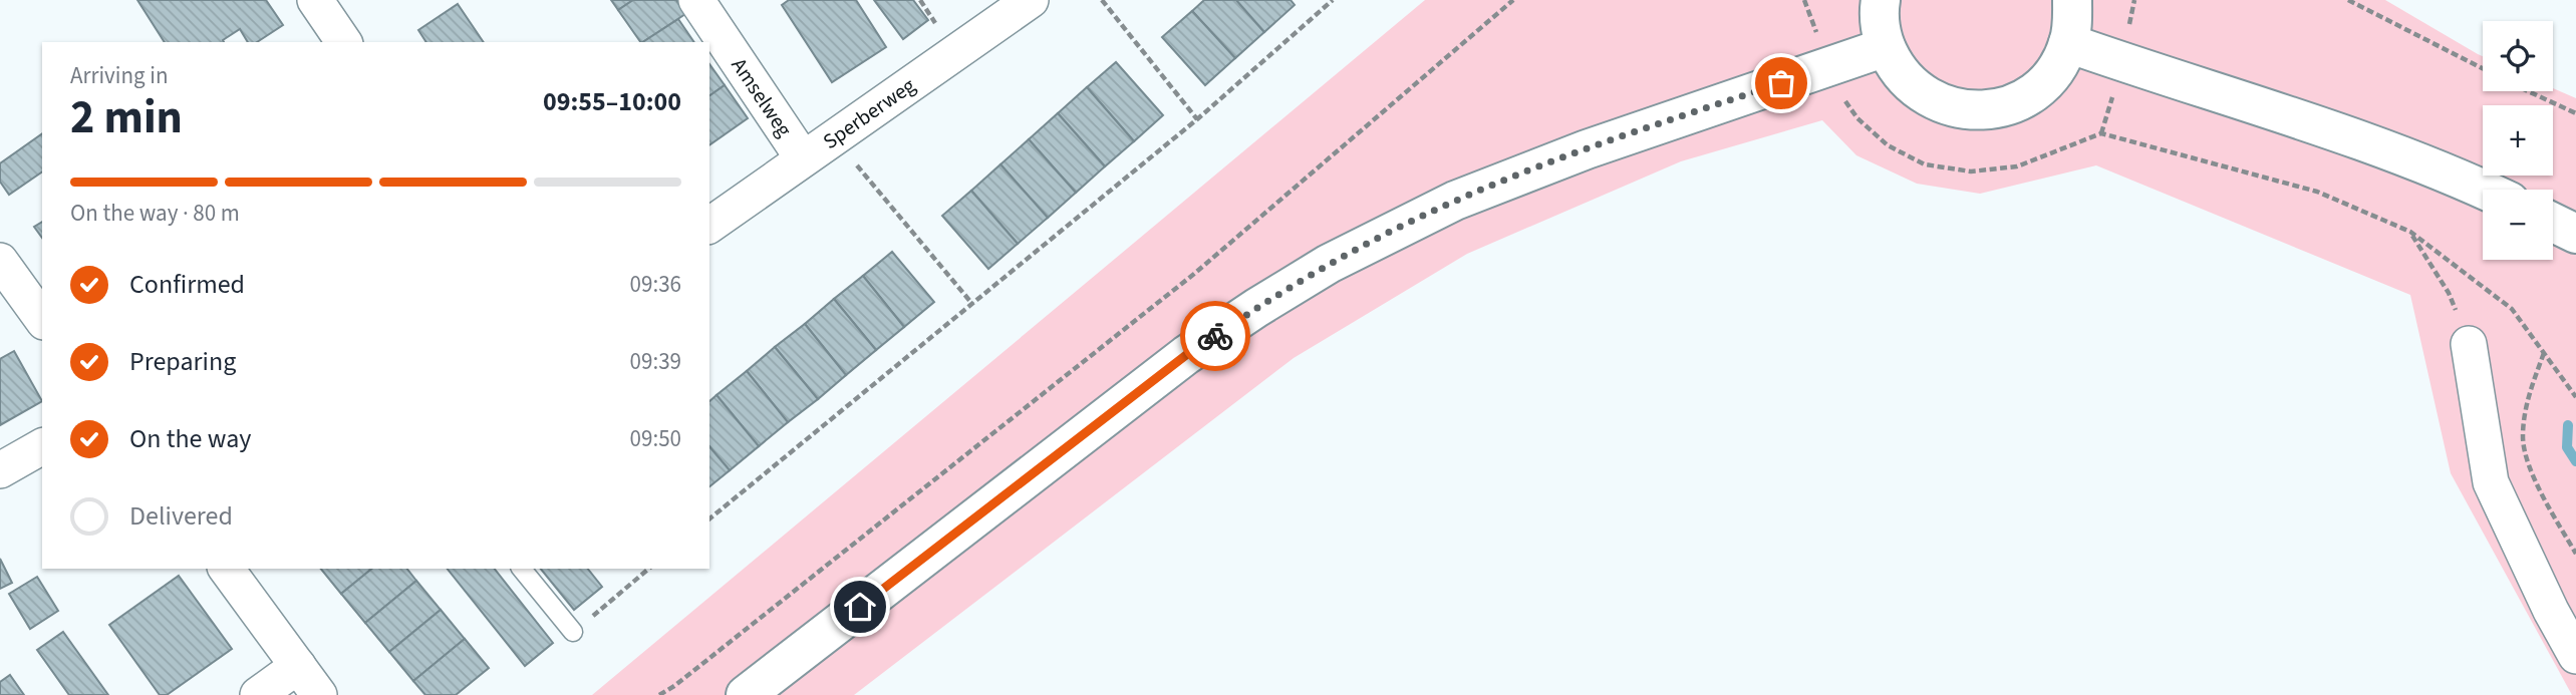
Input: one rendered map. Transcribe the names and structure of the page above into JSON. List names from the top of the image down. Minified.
{"streets":{"street":["Amselweg","Sperberweg"]},"crossings":[["Amselweg","Sperberweg"]],"page":{"map_buttons":["+","−"],"heading":["2 min","Arriving in","09:55–10:00"],"bar":"On the way · 80 m","list":[["Confirmed","09:36"],["Preparing","09:39"],["On the way","09:50"],"Delivered"]}}
